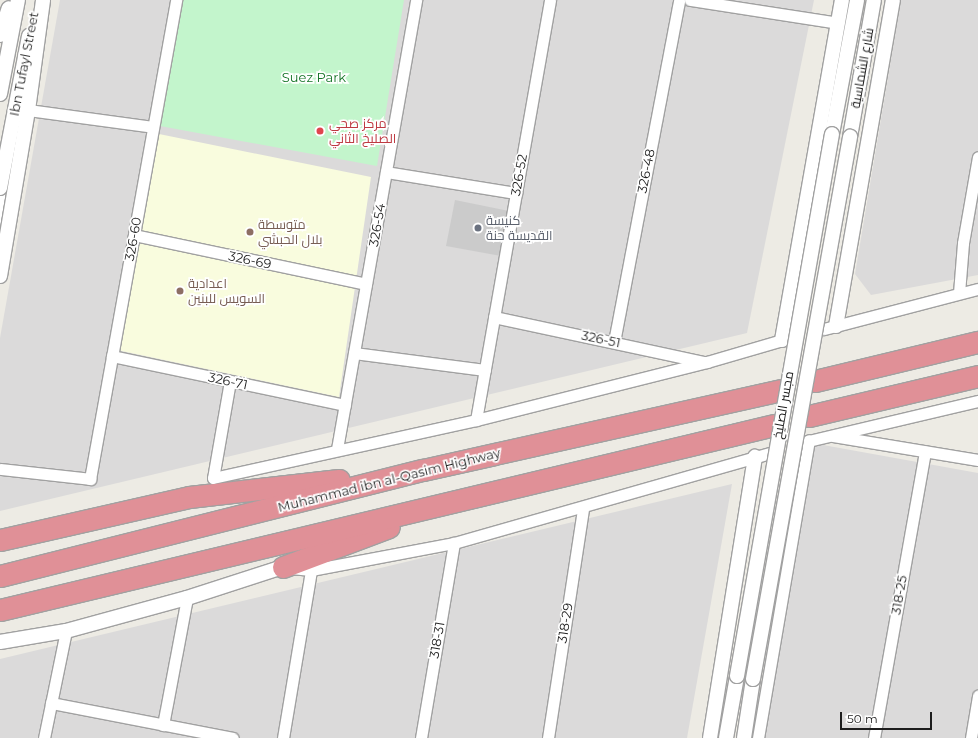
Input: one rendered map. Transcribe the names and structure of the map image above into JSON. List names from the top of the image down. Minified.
{"streets":{"highway":["Muhammad ibn al-Qasim Highway"],"street":["Ibn Tufayl Street","شارع الشماسية","326-48","326-52","326-54","326-60","326-69","326-51","326-71","مجسر الصليخ","318-25","318-29","318-31"]},"crossings":[["شارع الشماسية","مجسر الصليخ"],["326-48","326-51"],["326-52","326-51"],["326-54","326-69"],["326-54","326-71"],["326-60","326-69"],["326-60","326-71"]],"parks":["Suez Park"],"places":["مركز صحي الصليخ الثاني","كنيسة القديسة حنة","متوسطة بلال الحبشي","اعدادية السويس للبنين"],"scale_bar":"50 m"}
